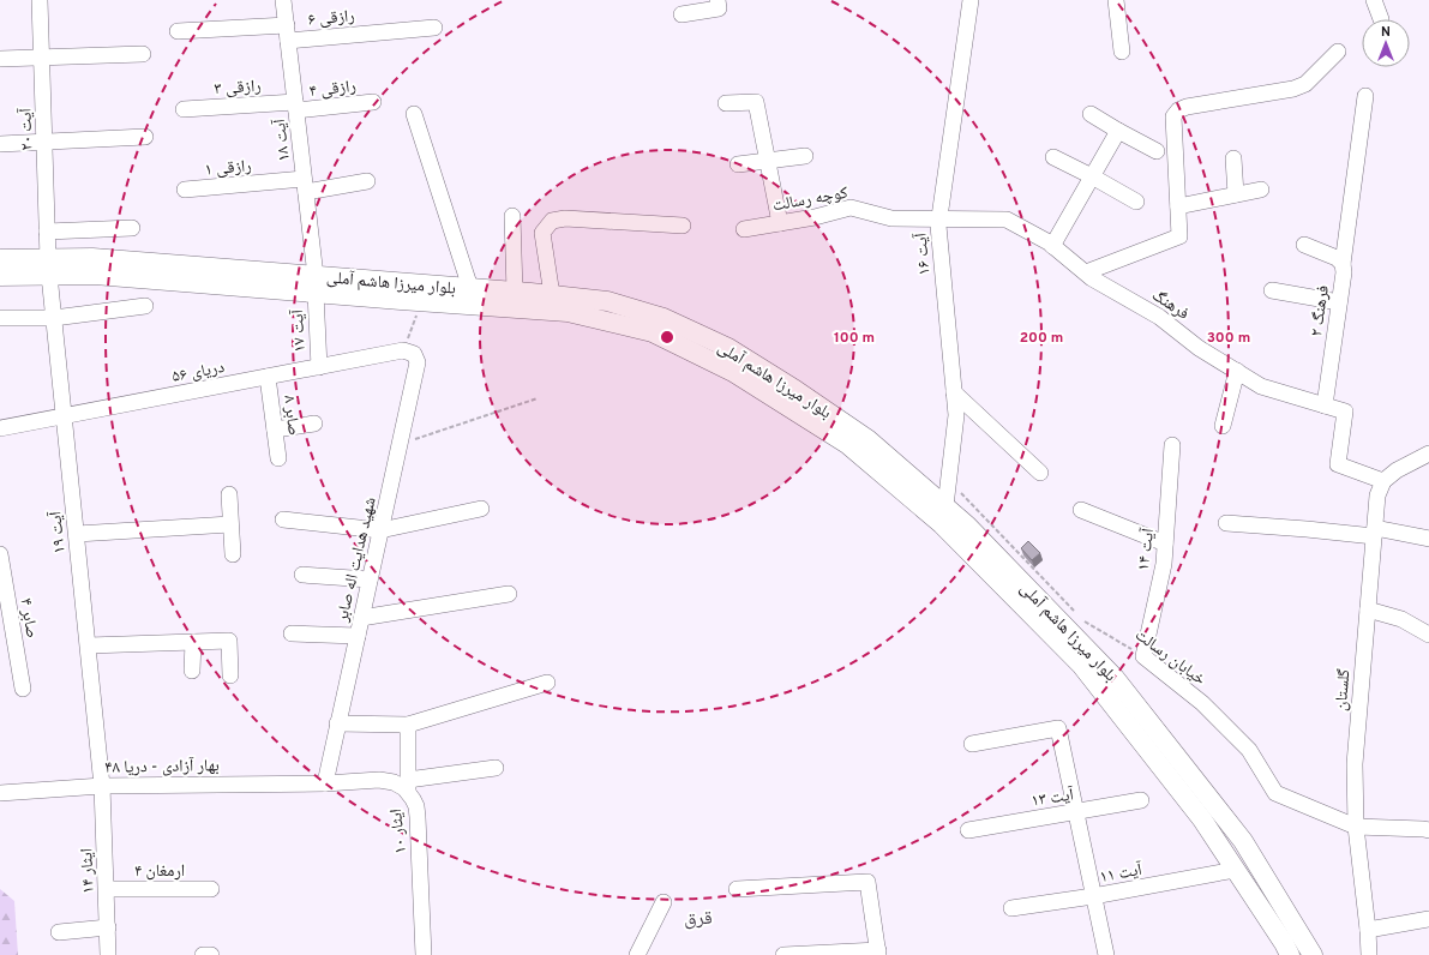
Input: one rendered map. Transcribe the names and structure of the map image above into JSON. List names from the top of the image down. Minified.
{"streets":{"main road":["بلوار میرزا هاشم آملی"],"street":["رازقی ۶","رازقی ۳","رازقی ۴","آیت ۲۰","آیت ۱۸","رازقی ۱","کوچه رسالت","آیت ۱۶","فرهنگ","فرهنگ ۲","آیت ۱۷","دریای ۵۶","صابر ۸","آیت ۱۹","آيت ۱۴","شهید هدایت اله صابر","صابر ۴","خیابان رسالت","گلستان","بهار آزادی - دریا ۴۸","آیت ۱۳","ایثار ۱۰","ارمغان ۴","ایثار ۱۴","آیت ۱۱"]},"crossings":[["رازقی ۶","آیت ۱۸"],["رازقی ۳","رازقی ۴"],["رازقی ۳","آیت ۱۸"],["رازقی ۴","آیت ۱۸"],["آیت ۲۰","بلوار میرزا هاشم آملی"],["آیت ۲۰","آیت ۱۹"],["آیت ۱۸","رازقی ۱"],["آیت ۱۸","بلوار میرزا هاشم آملی"],["آیت ۱۸","آیت ۱۷"],["کوچه رسالت","آیت ۱۶"],["کوچه رسالت","فرهنگ"],["آیت ۱۶","بلوار میرزا هاشم آملی"],["آیت ۱۶","فرهنگ"],["آیت ۱۶","خیابان رسالت"],["بلوار میرزا هاشم آملی","آیت ۱۷"],["بلوار میرزا هاشم آملی","آیت ۱۹"],["بلوار میرزا هاشم آملی","آیت ۱۱"],["فرهنگ","فرهنگ ۲"],["فرهنگ","گلستان"],["آیت ۱۷","دریای ۵۶"],["دریای ۵۶","صابر ۸"],["دریای ۵۶","آیت ۱۹"],["دریای ۵۶","شهید هدایت اله صابر"],["آیت ۱۹","بهار آزادی - دریا ۴۸"],["آیت ۱۹","ایثار ۱۴"],["آيت ۱۴","خیابان رسالت"],["شهید هدایت اله صابر","بهار آزادی - دریا ۴۸"],["شهید هدایت اله صابر","ایثار ۱۰"],["خیابان رسالت","گلستان"],["بهار آزادی - دریا ۴۸","ایثار ۱۰"],["بهار آزادی - دریا ۴۸","ایثار ۱۴"],["ارمغان ۴","ایثار ۱۴"]],"districts":["قرق"],"north":"top","rings":["100 m","200 m","300 m"]}
